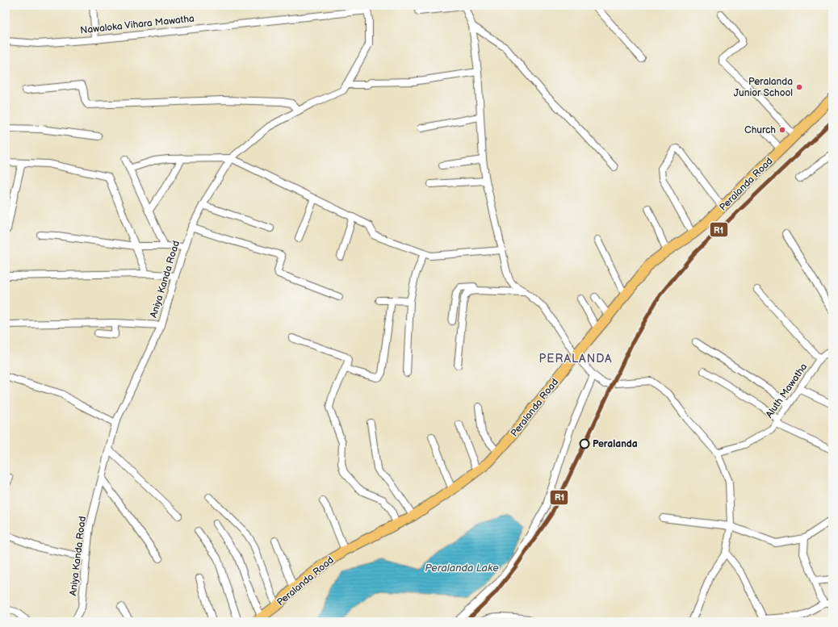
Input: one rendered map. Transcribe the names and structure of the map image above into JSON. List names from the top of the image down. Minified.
{"streets":{"main road":["Peralanda Road"],"street":["Nawaloka Vihara Mawatha","Aniya Kanda Road","Aluth Mawatha"]},"crossings":[["Nawaloka Vihara Mawatha","Aniya Kanda Road"]],"districts":["PERALANDA"],"water":["Peralanda Lake"],"places":["Peralanda Junior School","Church","Peralanda"],"lines":["transit line R1"]}
